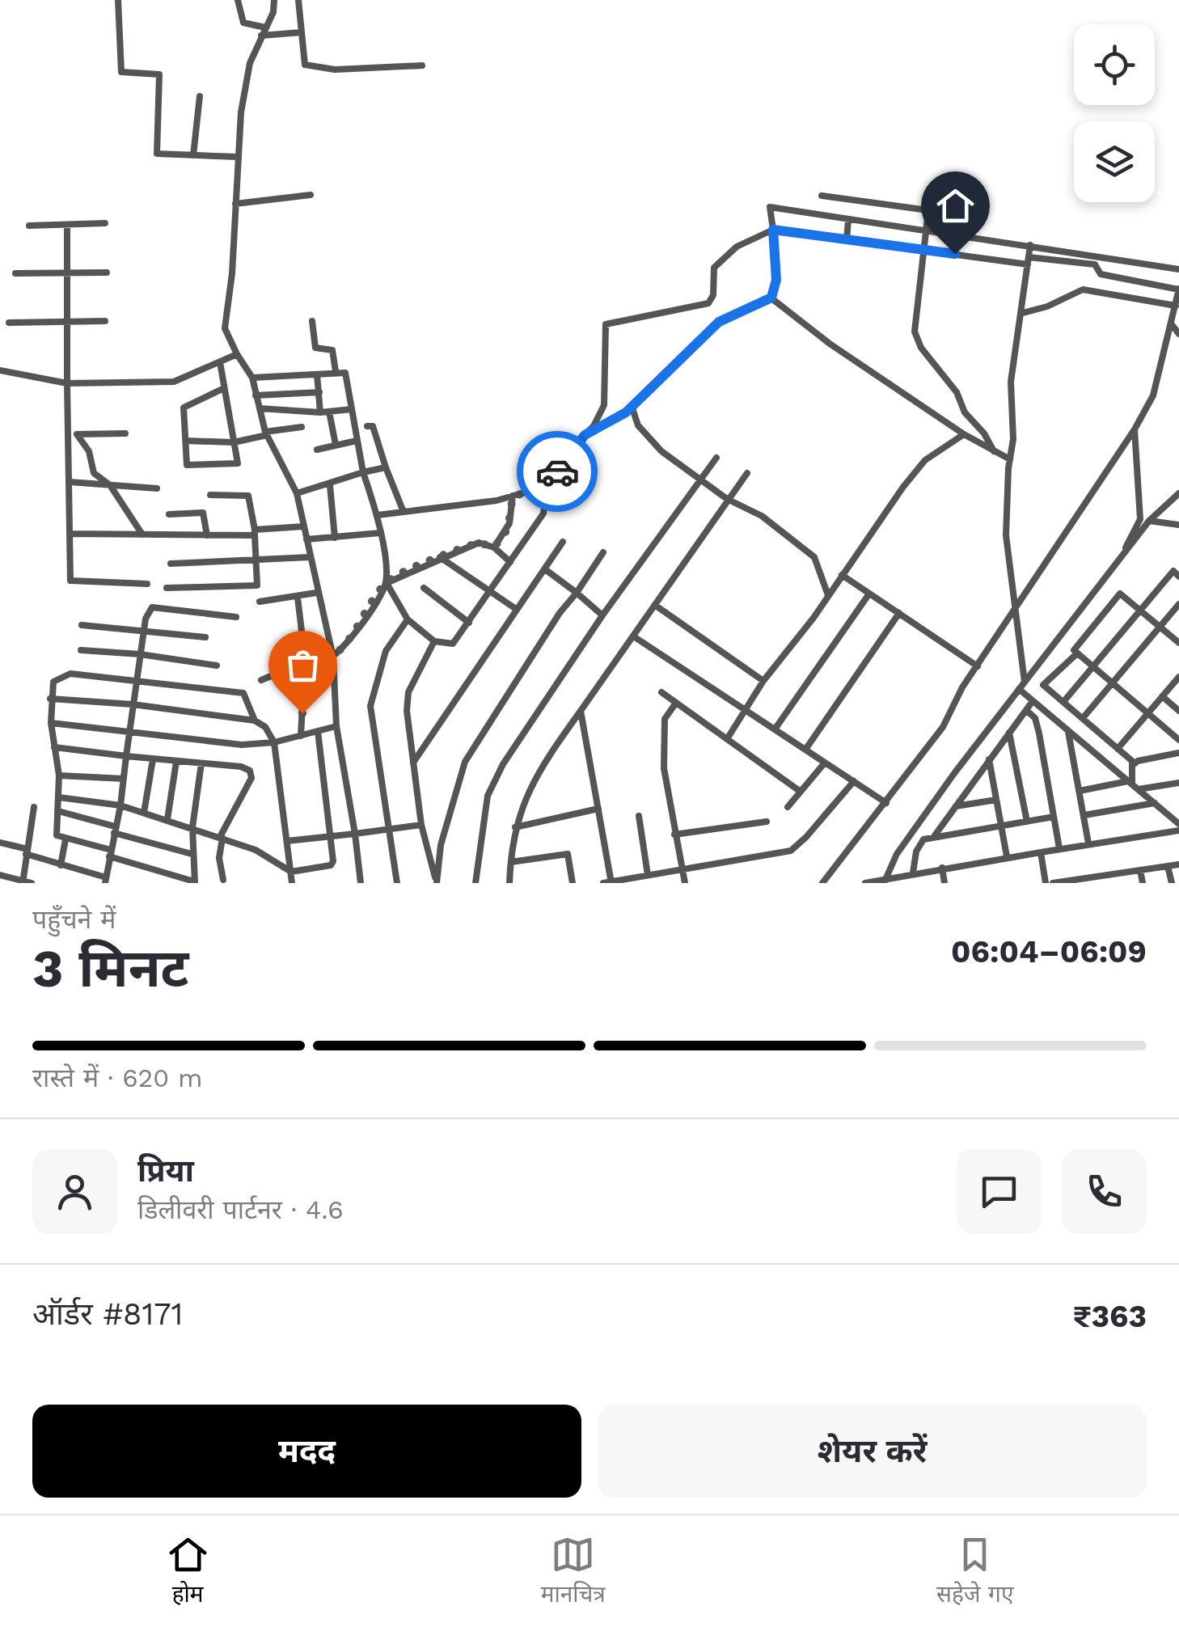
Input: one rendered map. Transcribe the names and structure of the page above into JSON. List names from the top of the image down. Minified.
{"page":{"heading":["3 मिनट","पहुँचने में","06:04–06:09"],"panel":["प्रिया","डिलीवरी पार्टनर · 4.6","ऑर्डर #8171","₹363"],"bar":"रास्ते में · 620 m","buttons":["मदद","शेयर करें"],"tabs":["होम","मानचित्र","सहेजे गए"]}}
